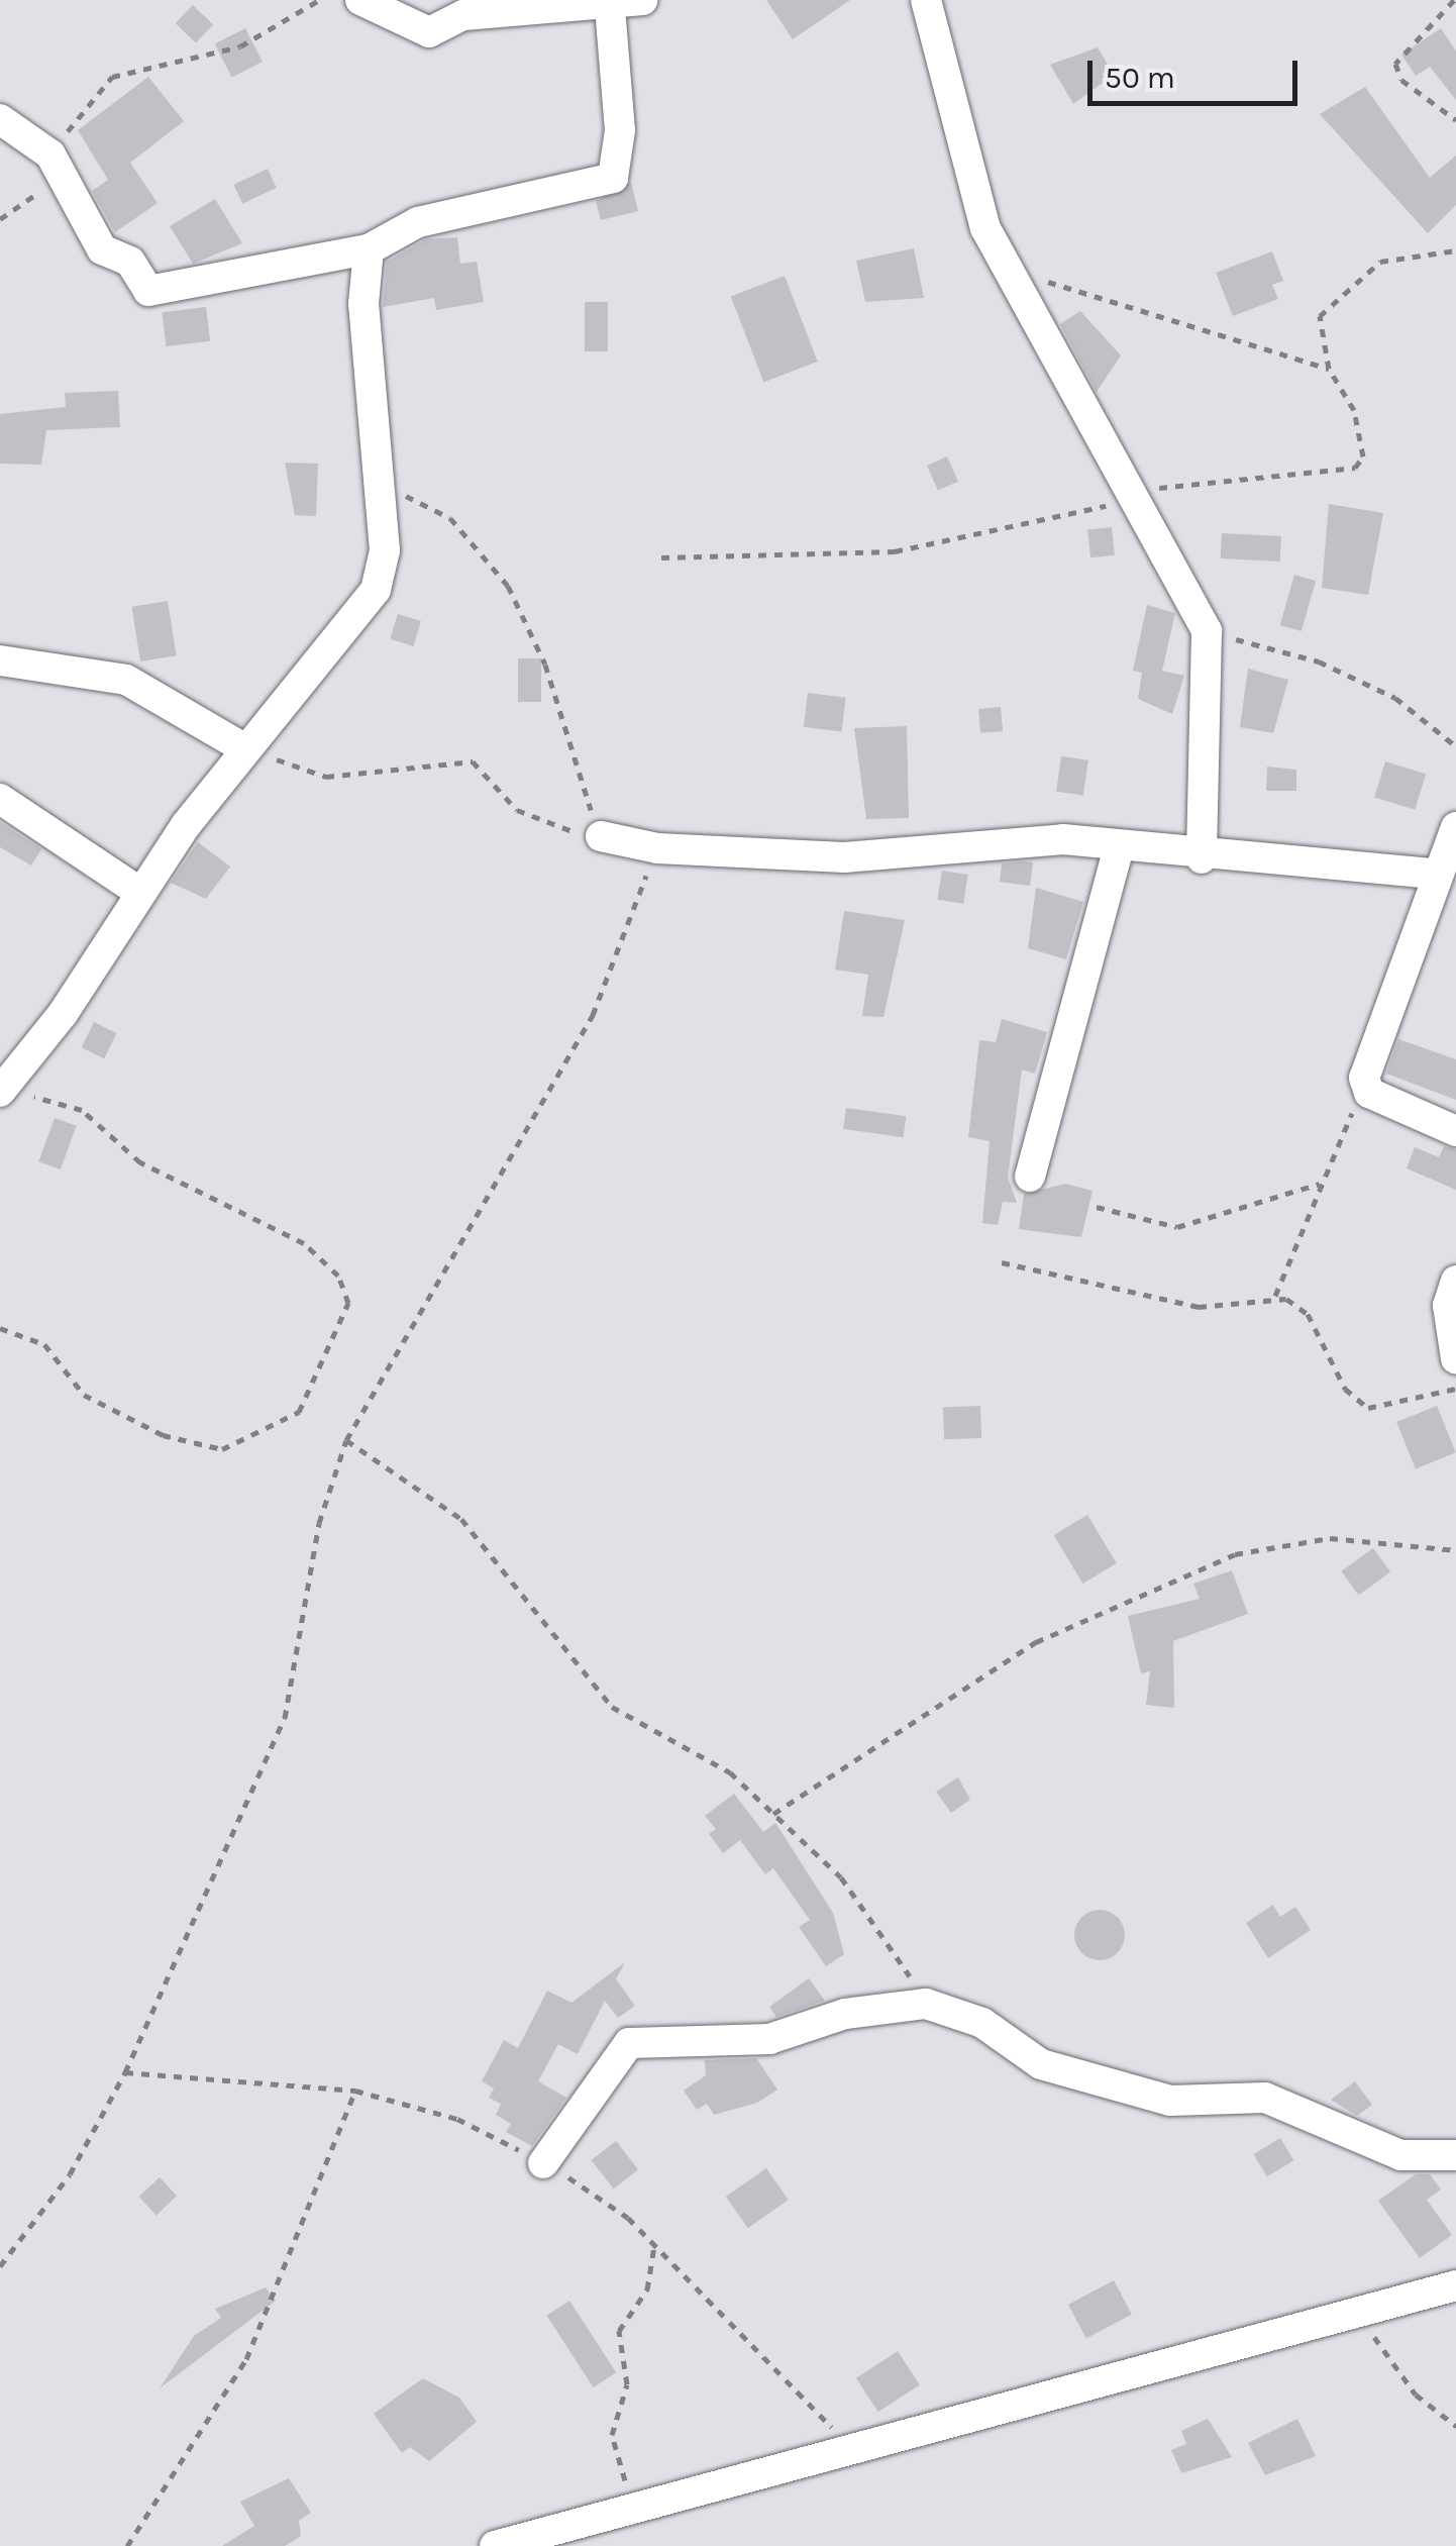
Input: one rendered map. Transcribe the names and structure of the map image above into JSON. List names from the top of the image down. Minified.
{"scale_bar":"50 m"}
